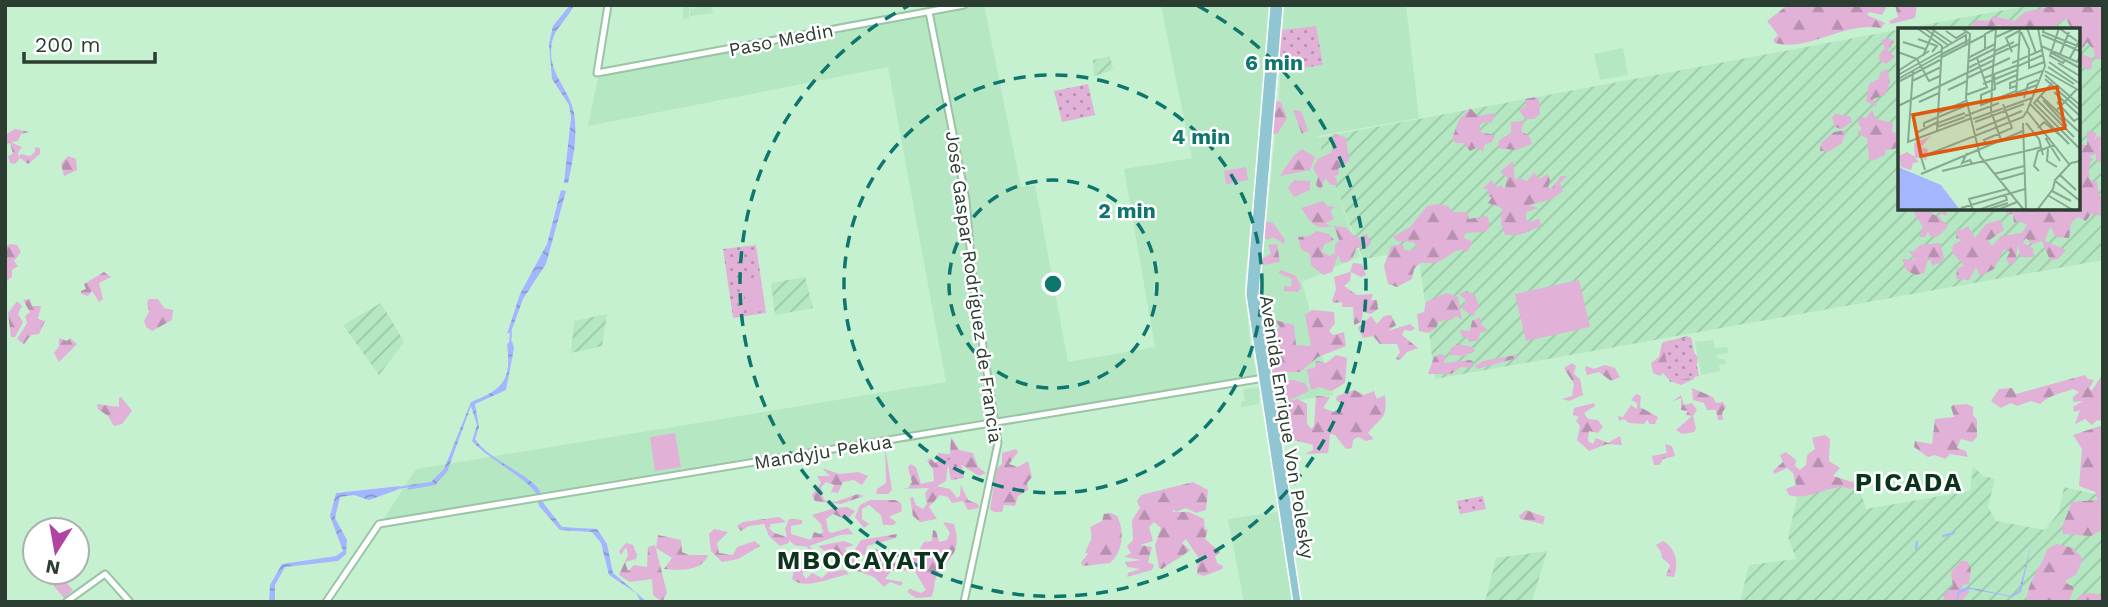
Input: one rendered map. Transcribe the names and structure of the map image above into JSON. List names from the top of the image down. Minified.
{"streets":{"main road":["Avenida Enrique Von Polesky"],"street":["Paso Medin","José Gaspar Rodríguez de Francia","Mandyju Pekua"]},"crossings":[["Paso Medin","José Gaspar Rodríguez de Francia"],["José Gaspar Rodríguez de Francia","Mandyju Pekua"],["Avenida Enrique Von Polesky","Mandyju Pekua"]],"districts":["PICADA","MBOCAYATY"],"scale_bar":"200 m","north":"bottom","rings":["6 min","4 min","2 min"]}
